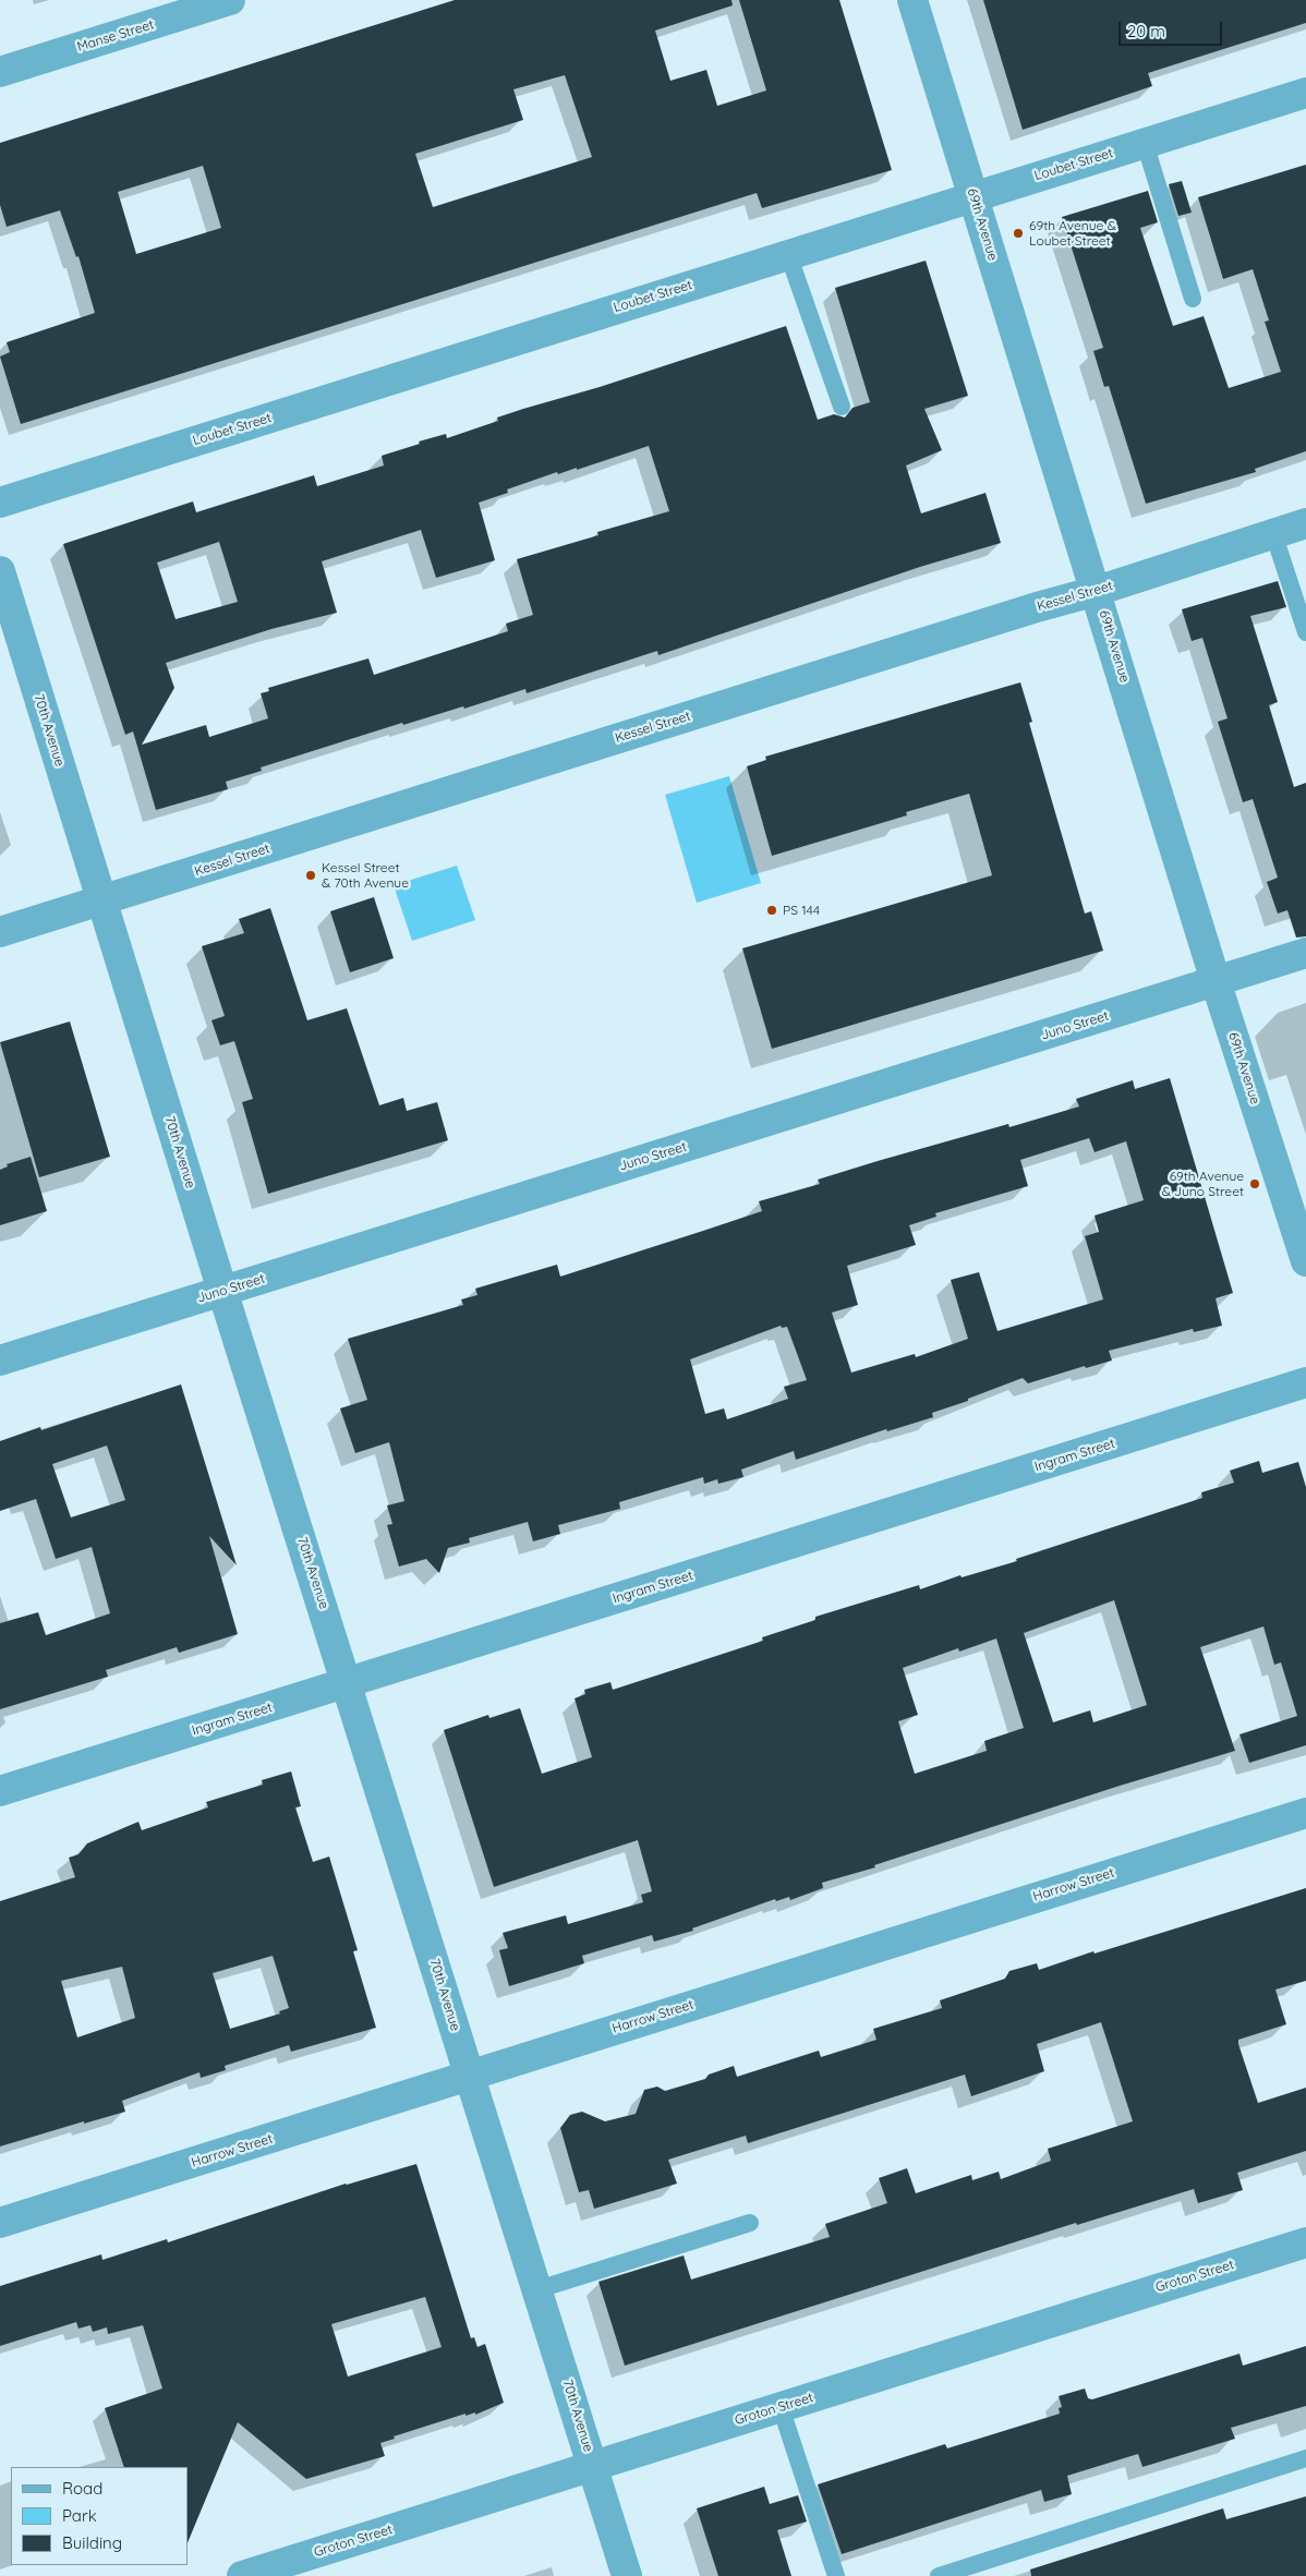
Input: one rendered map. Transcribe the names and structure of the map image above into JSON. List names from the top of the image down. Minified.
{"streets":{"street":["Manse Street","Loubet Street","69th Avenue","Kessel Street","70th Avenue","Juno Street","Ingram Street","Harrow Street","Groton Street"]},"crossings":[["Loubet Street","69th Avenue"],["69th Avenue","Kessel Street"],["69th Avenue","Juno Street"],["Kessel Street","70th Avenue"],["70th Avenue","Juno Street"],["70th Avenue","Ingram Street"],["70th Avenue","Harrow Street"],["70th Avenue","Groton Street"]],"places":["69th Avenue & Loubet Street","Kessel Street & 70th Avenue","PS 144","69th Avenue & Juno Street"],"legend":["Road","Park","Building"],"scale_bar":"20 m"}
